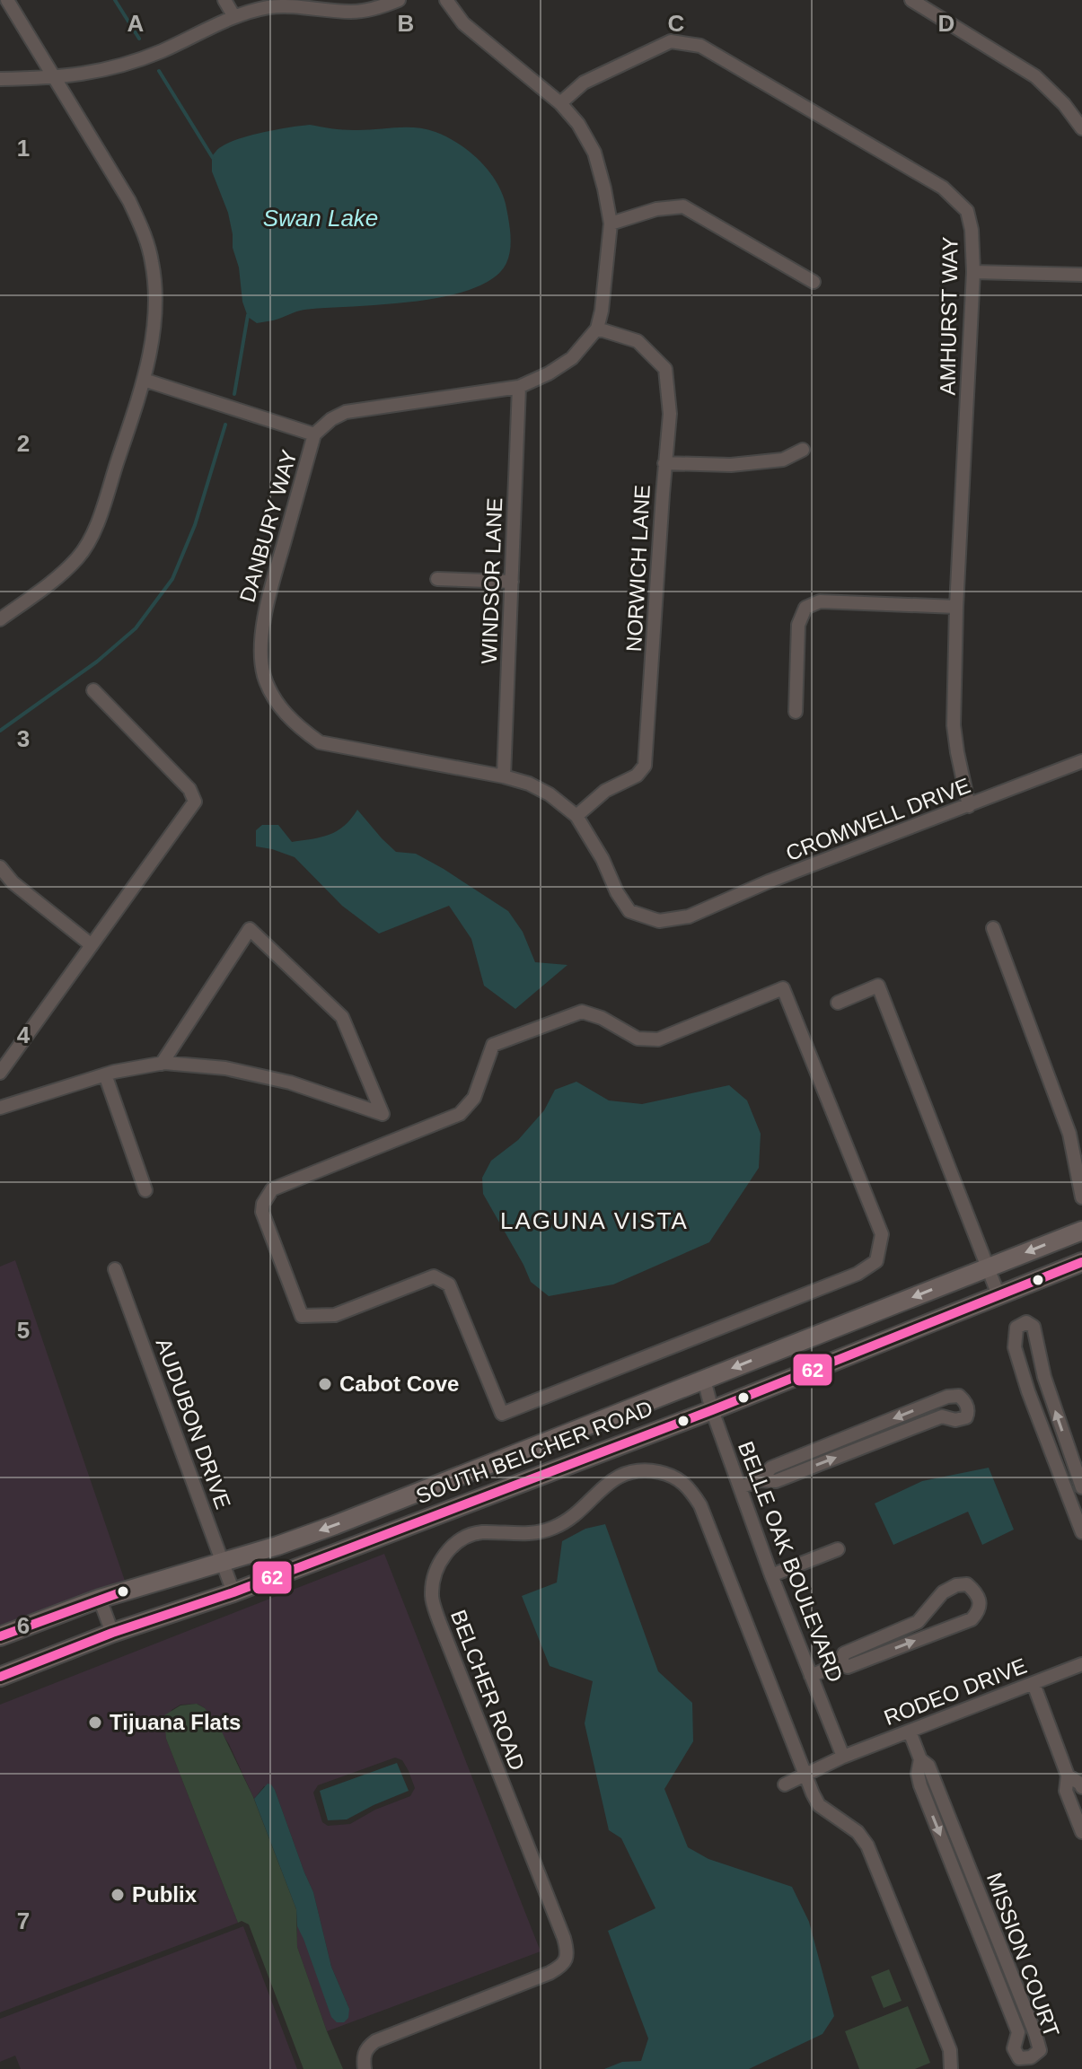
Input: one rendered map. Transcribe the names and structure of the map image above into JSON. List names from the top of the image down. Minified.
{"streets":{"main road":["SOUTH BELCHER ROAD"],"street":["AMHURST WAY","DANBURY WAY","NORWICH LANE","WINDSOR LANE","CROMWELL DRIVE","AUDUBON DRIVE","BELLE OAK BOULEVARD","BELCHER ROAD","RODEO DRIVE","MISSION COURT"]},"crossings":[["AMHURST WAY","CROMWELL DRIVE"],["DANBURY WAY","NORWICH LANE"],["DANBURY WAY","WINDSOR LANE"],["DANBURY WAY","CROMWELL DRIVE"],["AUDUBON DRIVE","SOUTH BELCHER ROAD"],["SOUTH BELCHER ROAD","BELLE OAK BOULEVARD"],["BELLE OAK BOULEVARD","RODEO DRIVE"],["RODEO DRIVE","MISSION COURT"]],"districts":["LAGUNA VISTA"],"water":["Swan Lake"],"places":["Cabot Cove","Tijuana Flats","Publix"],"lines":["transit line 62"],"grid":{"columns":["A","B","C","D"],"rows":["1","2","3","4","5","6","7"]}}
